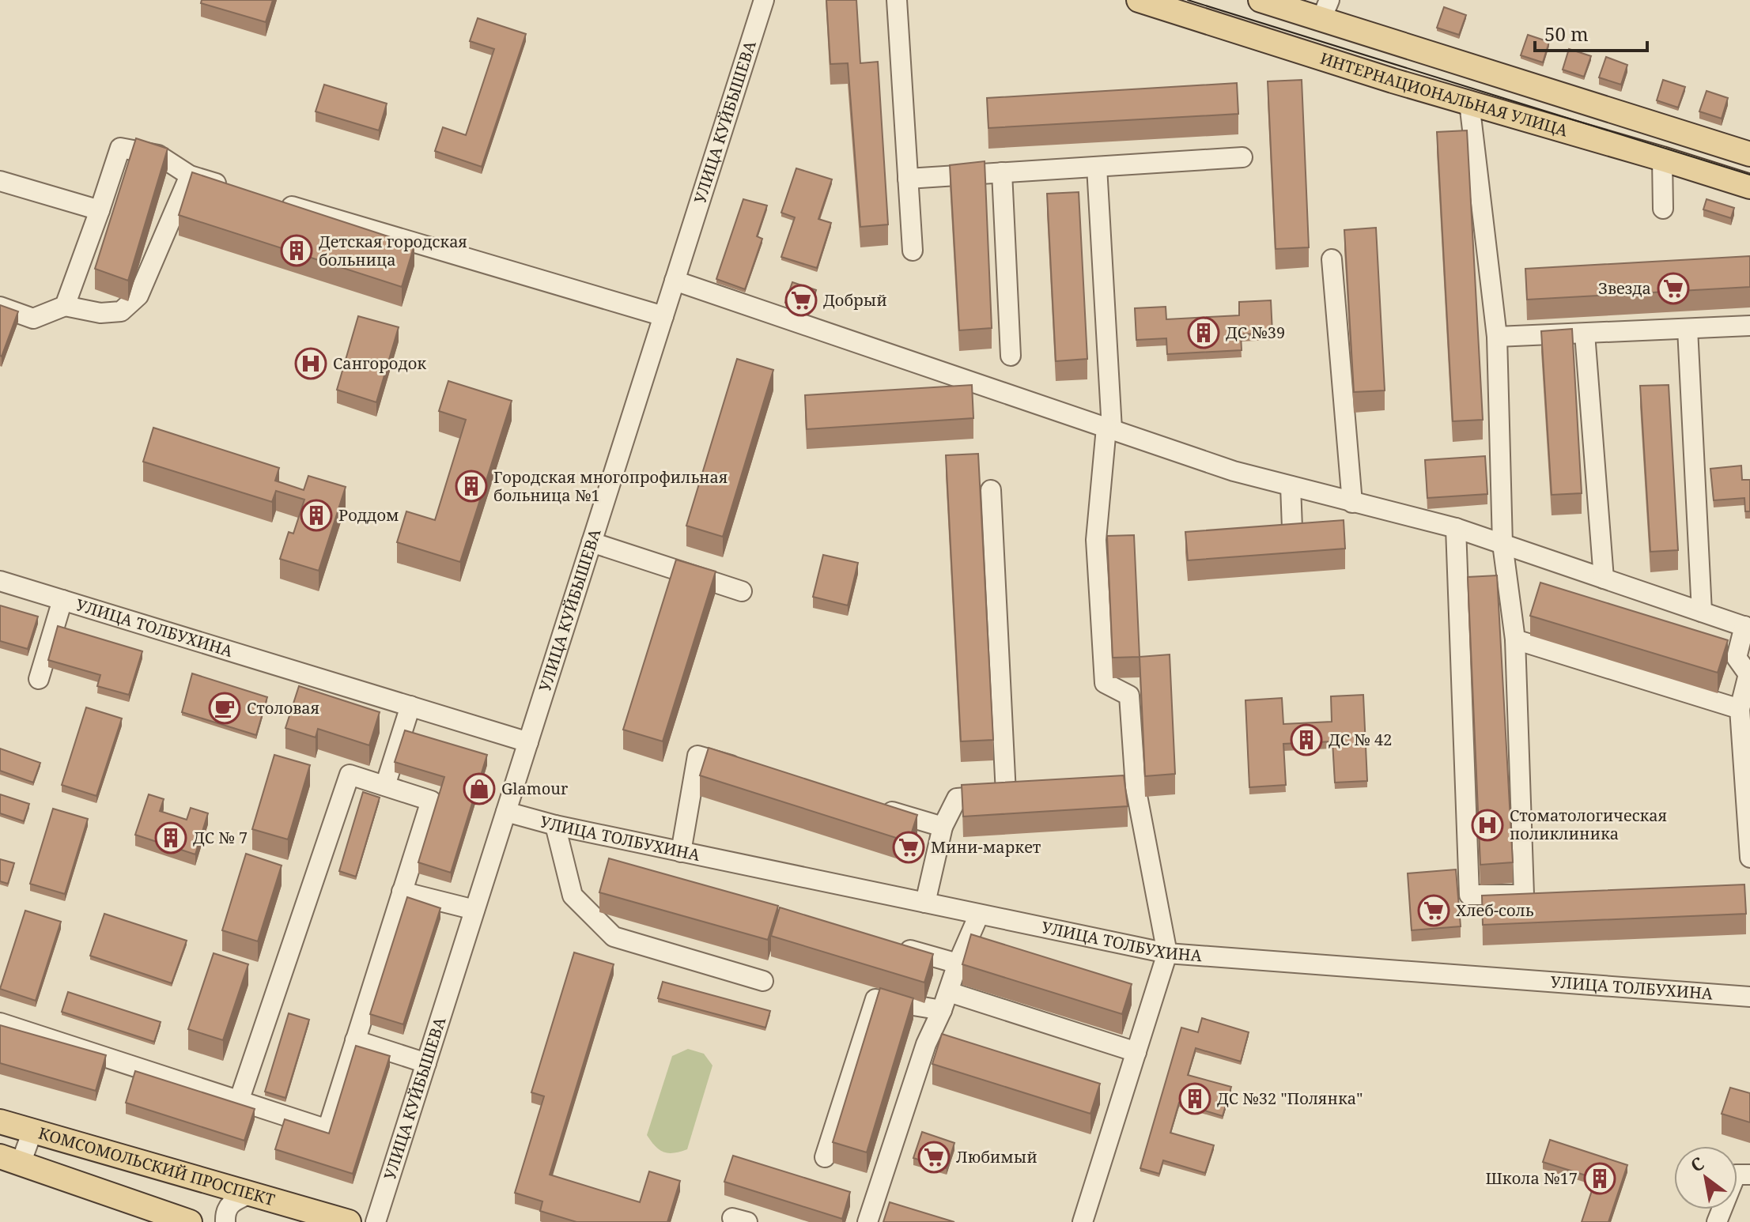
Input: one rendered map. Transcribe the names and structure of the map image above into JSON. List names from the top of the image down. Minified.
{"streets":{"main road":["ИНТЕРНАЦИОНАЛЬНАЯ УЛИЦА","КОМСОМОЛЬСКИЙ ПРОСПЕКТ"],"street":["УЛИЦА КУЙБЫШЕВА","УЛИЦА ТОЛБУХИНА"]},"crossings":[["УЛИЦА КУЙБЫШЕВА","УЛИЦА ТОЛБУХИНА"]],"places":{"building":["Детская городская больница","ДС №39","Городская многопрофильная больница №1","Роддом","ДС № 42","ДС № 7","ДС №32 \"Полянка\"","Школа №17"],"supermarket":["Звезда","Добрый","Мини-маркет","Хлеб-соль","Любимый"],"hospital":["Сангородок","Стоматологическая поликлиника"],"cafe":["Столовая"],"shop":["Glamour"]},"scale_bar":"50 m","north":"top left"}
